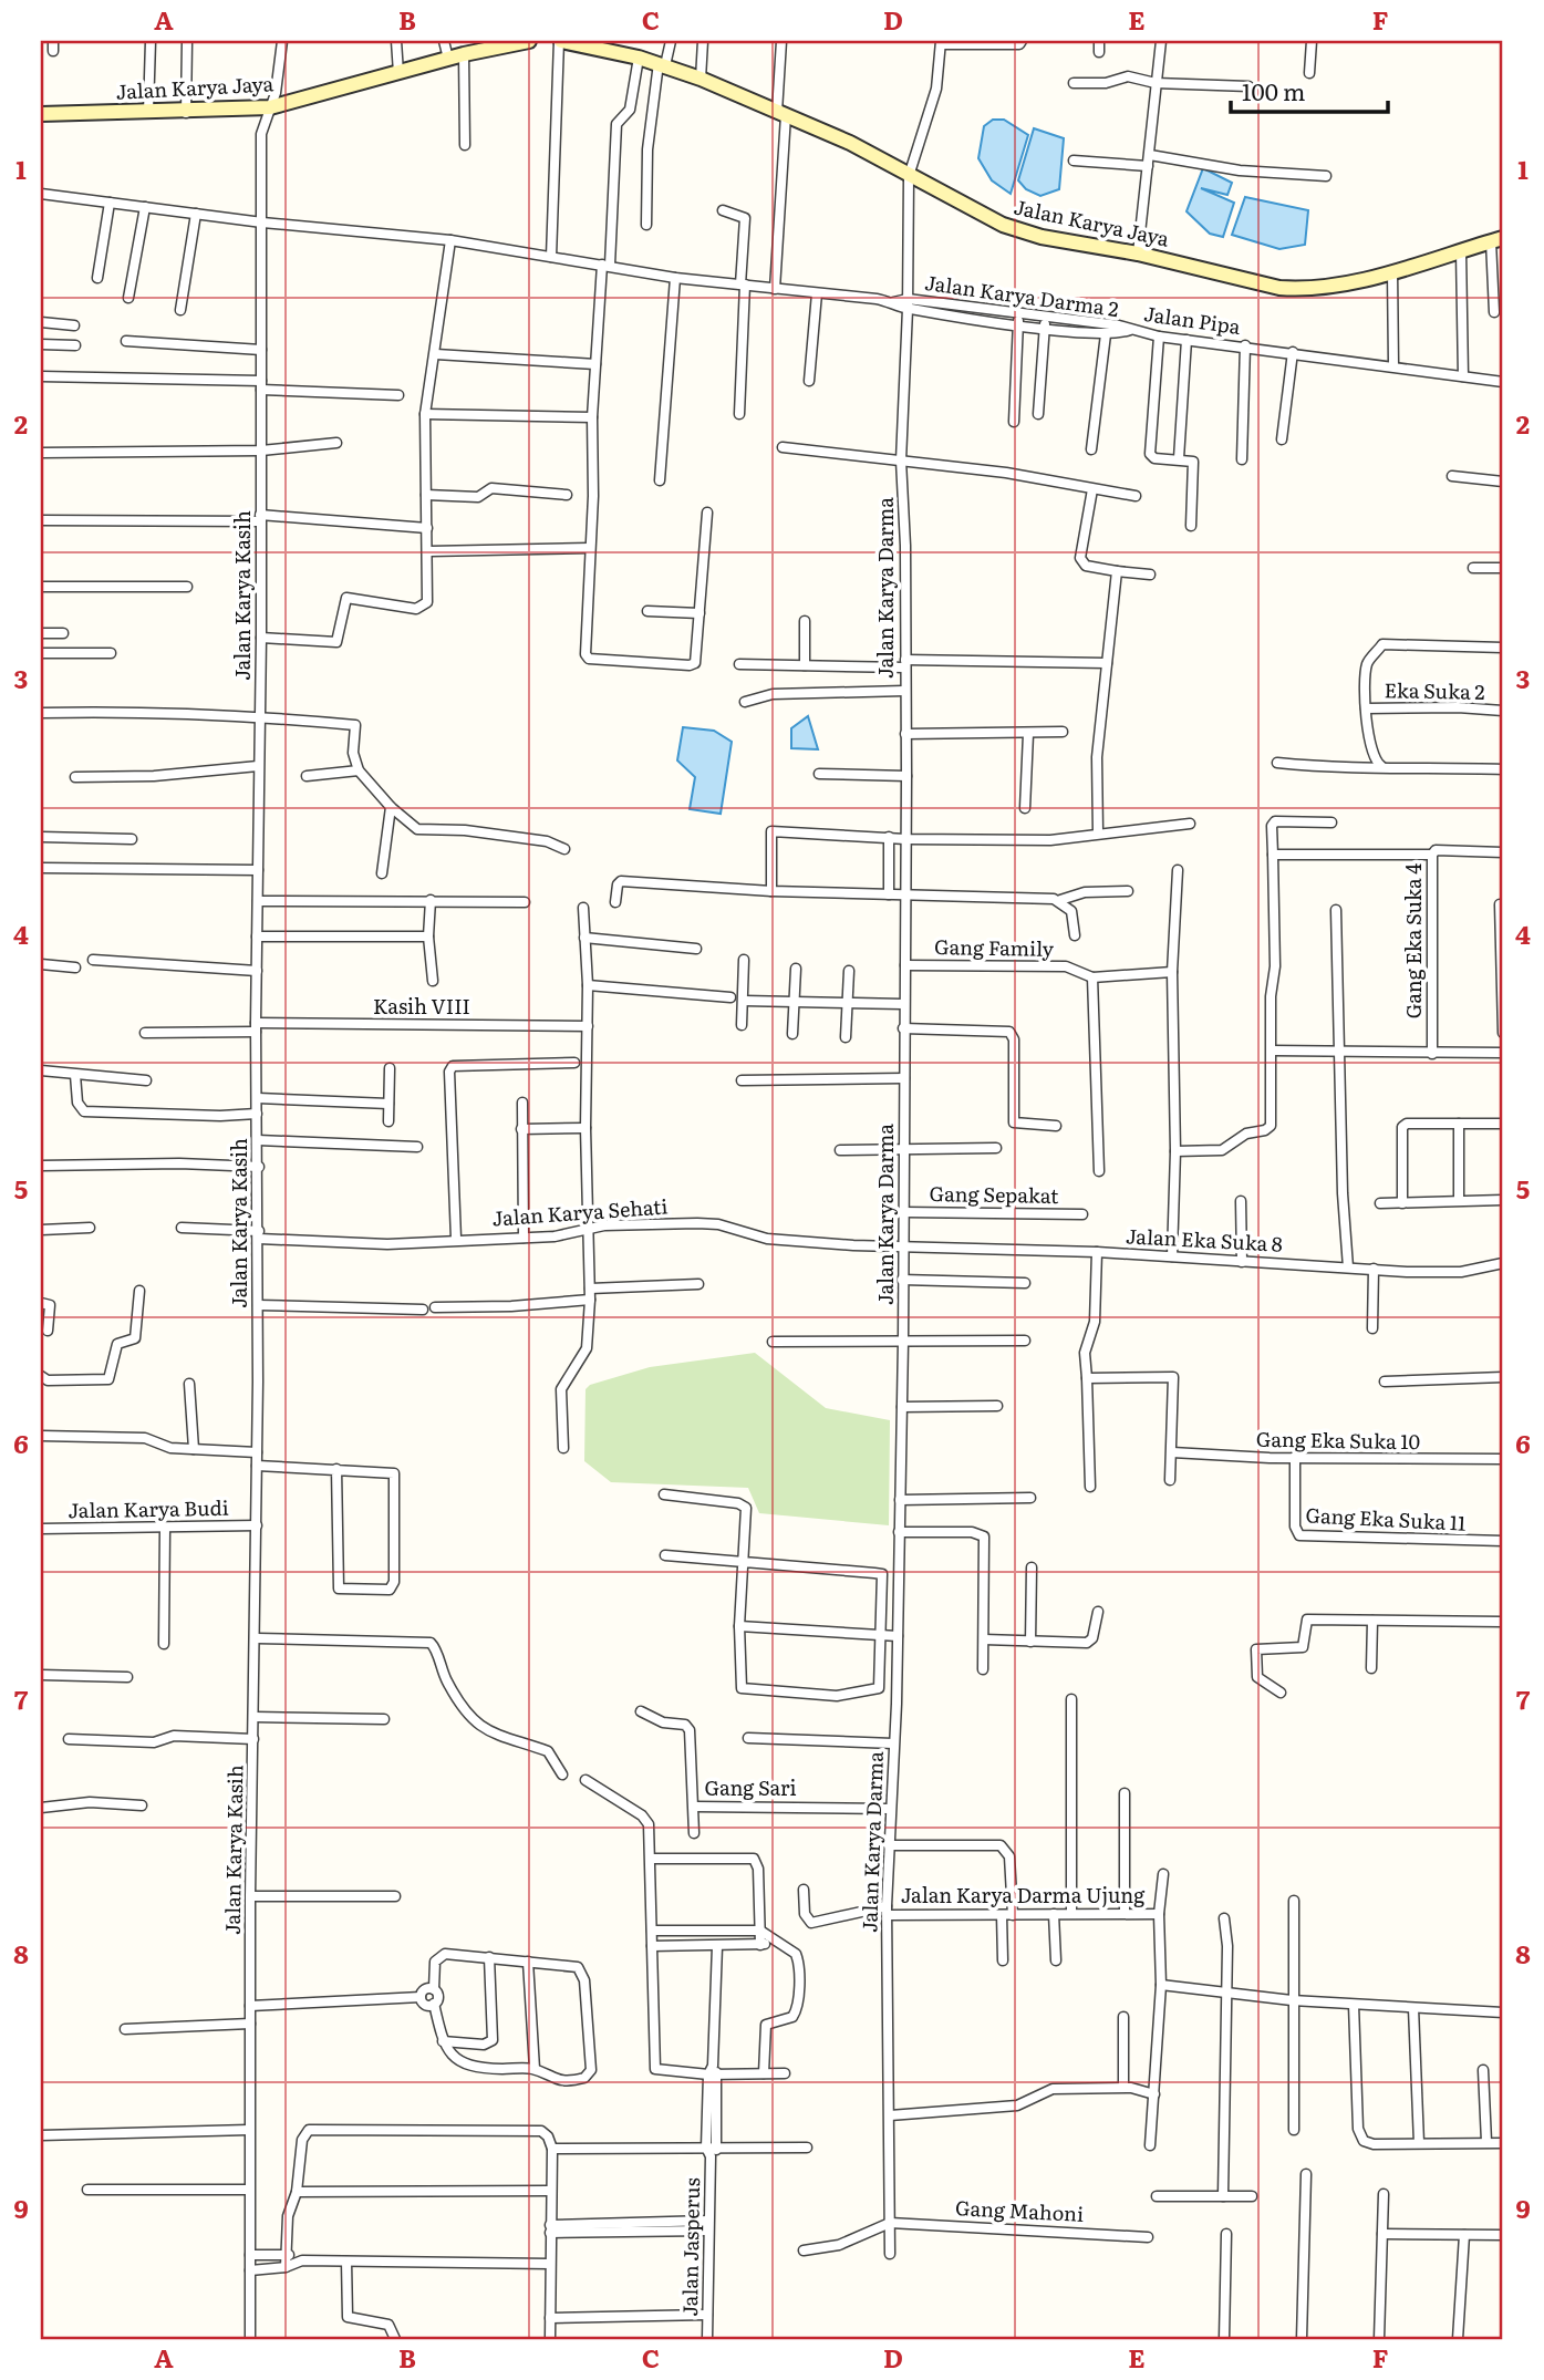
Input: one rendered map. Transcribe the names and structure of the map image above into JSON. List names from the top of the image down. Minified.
{"streets":{"main road":["Jalan Karya Jaya"],"street":["Jalan Karya Darma 2","Jalan Pipa","Jalan Karya Darma","Jalan Karya Kasih","Eka Suka 2","Gang Eka Suka 4","Gang Family","Kasih VIII","Gang Sepakat","Jalan Karya Sehati","Jalan Eka Suka 8","Gang Eka Suka 10","Jalan Karya Budi","Gang Eka Suka 11","Gang Sari","Jalan Karya Darma Ujung","Gang Mahoni","Jalan Jasperus"]},"crossings":[["Jalan Karya Jaya","Jalan Karya Darma"],["Jalan Karya Jaya","Jalan Karya Kasih"],["Jalan Karya Darma 2","Jalan Pipa"],["Jalan Karya Darma 2","Jalan Karya Darma"],["Jalan Karya Darma","Gang Family"],["Jalan Karya Darma","Gang Sepakat"],["Jalan Karya Darma","Jalan Karya Sehati"],["Jalan Karya Darma","Jalan Eka Suka 8"],["Jalan Karya Darma","Gang Sari"],["Jalan Karya Darma","Jalan Karya Darma Ujung"],["Jalan Karya Darma","Gang Mahoni"],["Jalan Karya Kasih","Kasih VIII"],["Jalan Karya Kasih","Jalan Karya Sehati"],["Jalan Karya Kasih","Jalan Karya Budi"],["Jalan Karya Sehati","Jalan Eka Suka 8"],["Gang Eka Suka 10","Gang Eka Suka 11"]],"scale_bar":"100 m","grid":{"columns":["A","B","C","D","E","F"],"rows":["1","2","3","4","5","6","7","8","9"]}}
